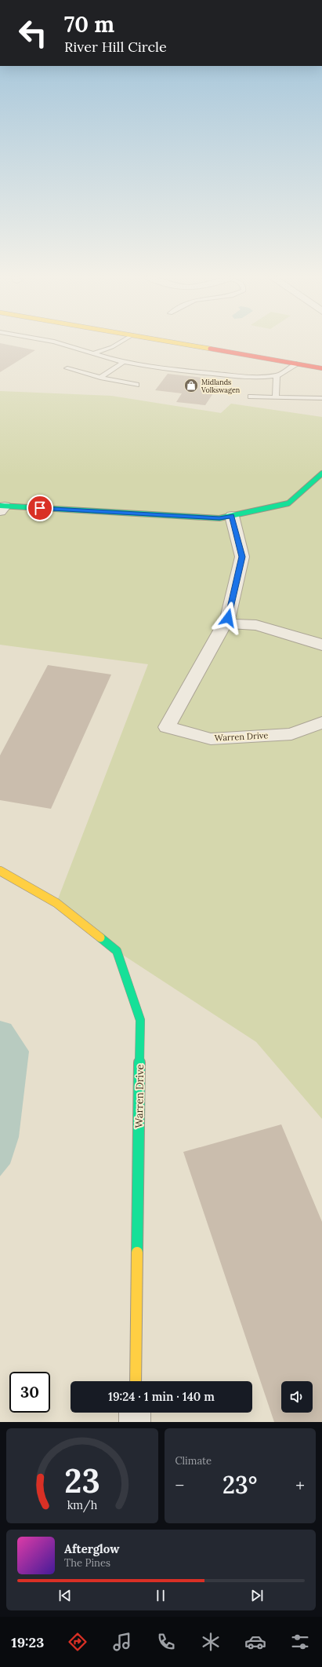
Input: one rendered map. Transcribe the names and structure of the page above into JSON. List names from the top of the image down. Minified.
{"streets":{"street":["Warren Drive"]},"places":{"shop":["Midlands Volkswagen"]},"page":{"turn":["70 m","River Hill Circle"],"limit":"30","trip":"19:24 · 1 min · 140 m","tile":"Climate","heat":["−","23°","+"],"song":["Afterglow","The Pines"],"tabs":"19:23","gauge":["23","km/h"]}}
